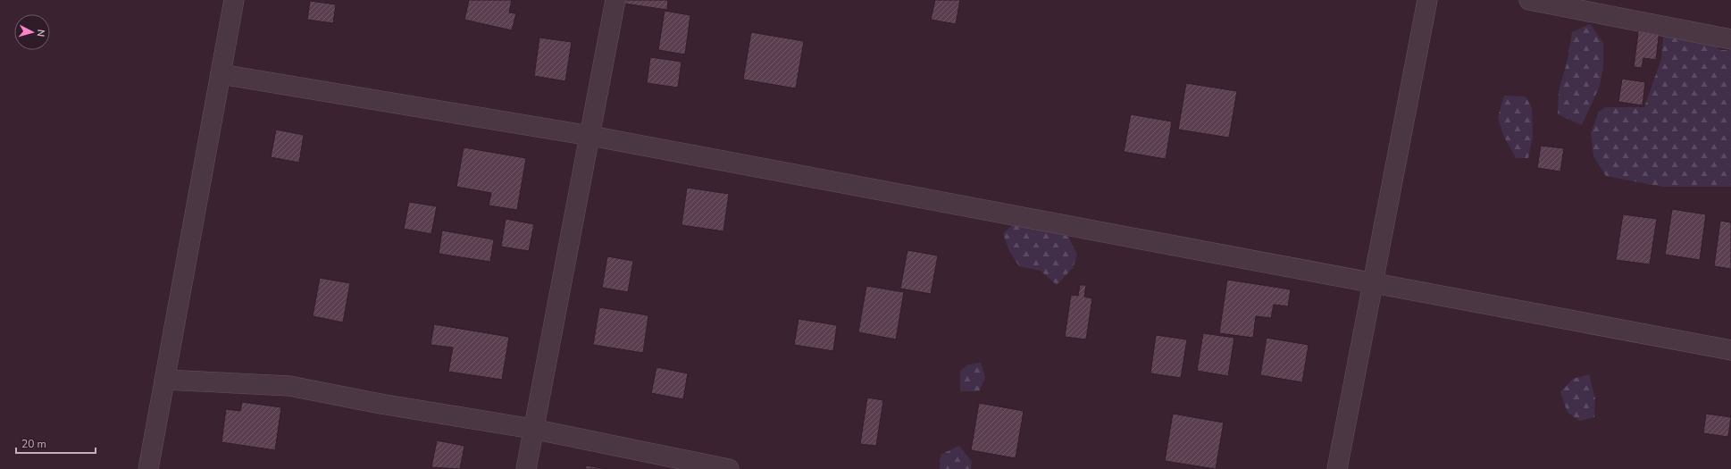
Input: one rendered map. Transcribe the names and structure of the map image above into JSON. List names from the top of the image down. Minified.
{"scale_bar":"20 m","north":"right"}
